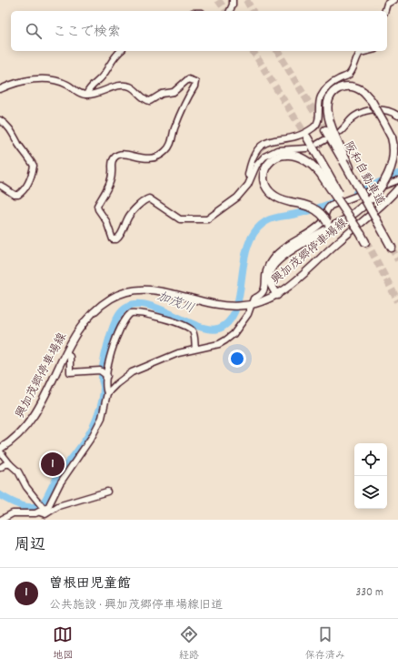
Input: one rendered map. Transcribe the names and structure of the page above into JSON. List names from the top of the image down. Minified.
{"streets":{"highway":["阪和自動車道"],"main road":["興加茂郷停車場線"]},"water":["加茂川"],"page":{"search":"ここで検索","pins":"1","heading":"周辺","list":[{"mark":"1","name":"曽根田児童館","note":"公共施設 · 興加茂郷停車場線旧道","value":"330 m"}],"nav":["地図","経路","保存済み"]}}
